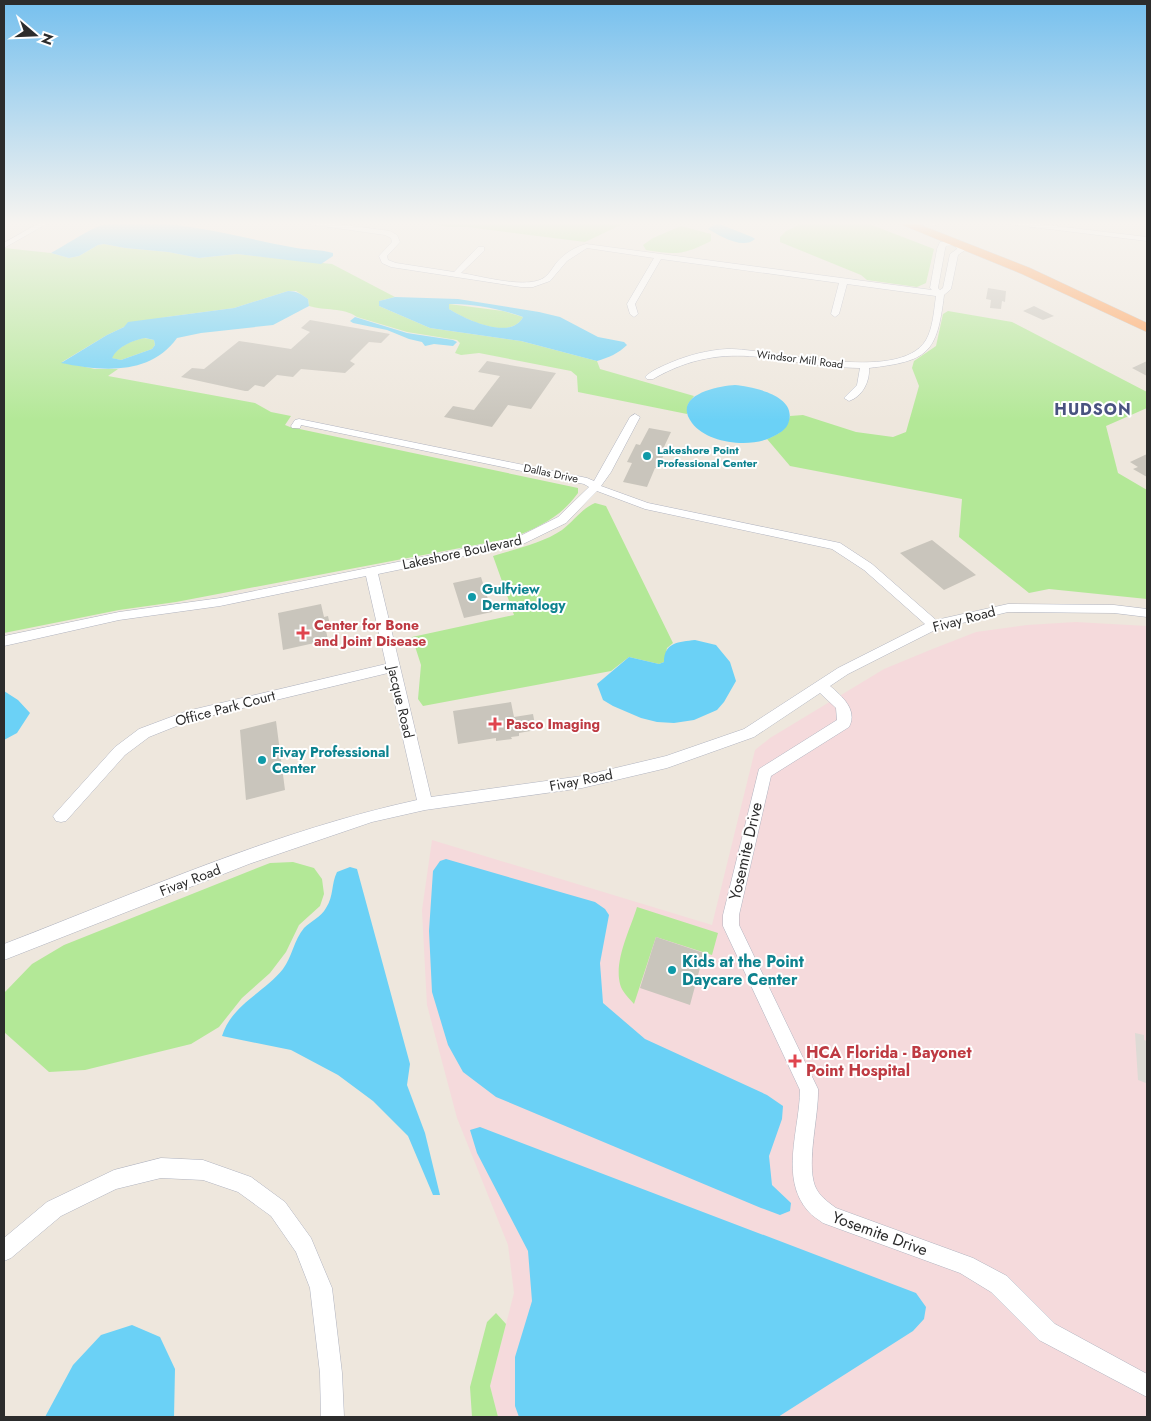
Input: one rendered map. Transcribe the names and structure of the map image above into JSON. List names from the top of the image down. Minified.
{"streets":{"street":["Windsor Mill Road","Dallas Drive","Lakeshore Boulevard","Fivay Road","Jacque Road","Office Park Court","Yosemite Drive"]},"crossings":[["Dallas Drive","Lakeshore Boulevard"],["Lakeshore Boulevard","Jacque Road"],["Fivay Road","Jacque Road"],["Fivay Road","Yosemite Drive"],["Jacque Road","Office Park Court"]],"districts":["HUDSON"],"places":{"other":["Lakeshore Point Professional Center","Gulfview Dermatology","Fivay Professional Center","Kids at the Point Daycare Center"],"health":["Center for Bone and Joint Disease","Pasco Imaging","HCA Florida - Bayonet Point Hospital"]},"north":"right"}
